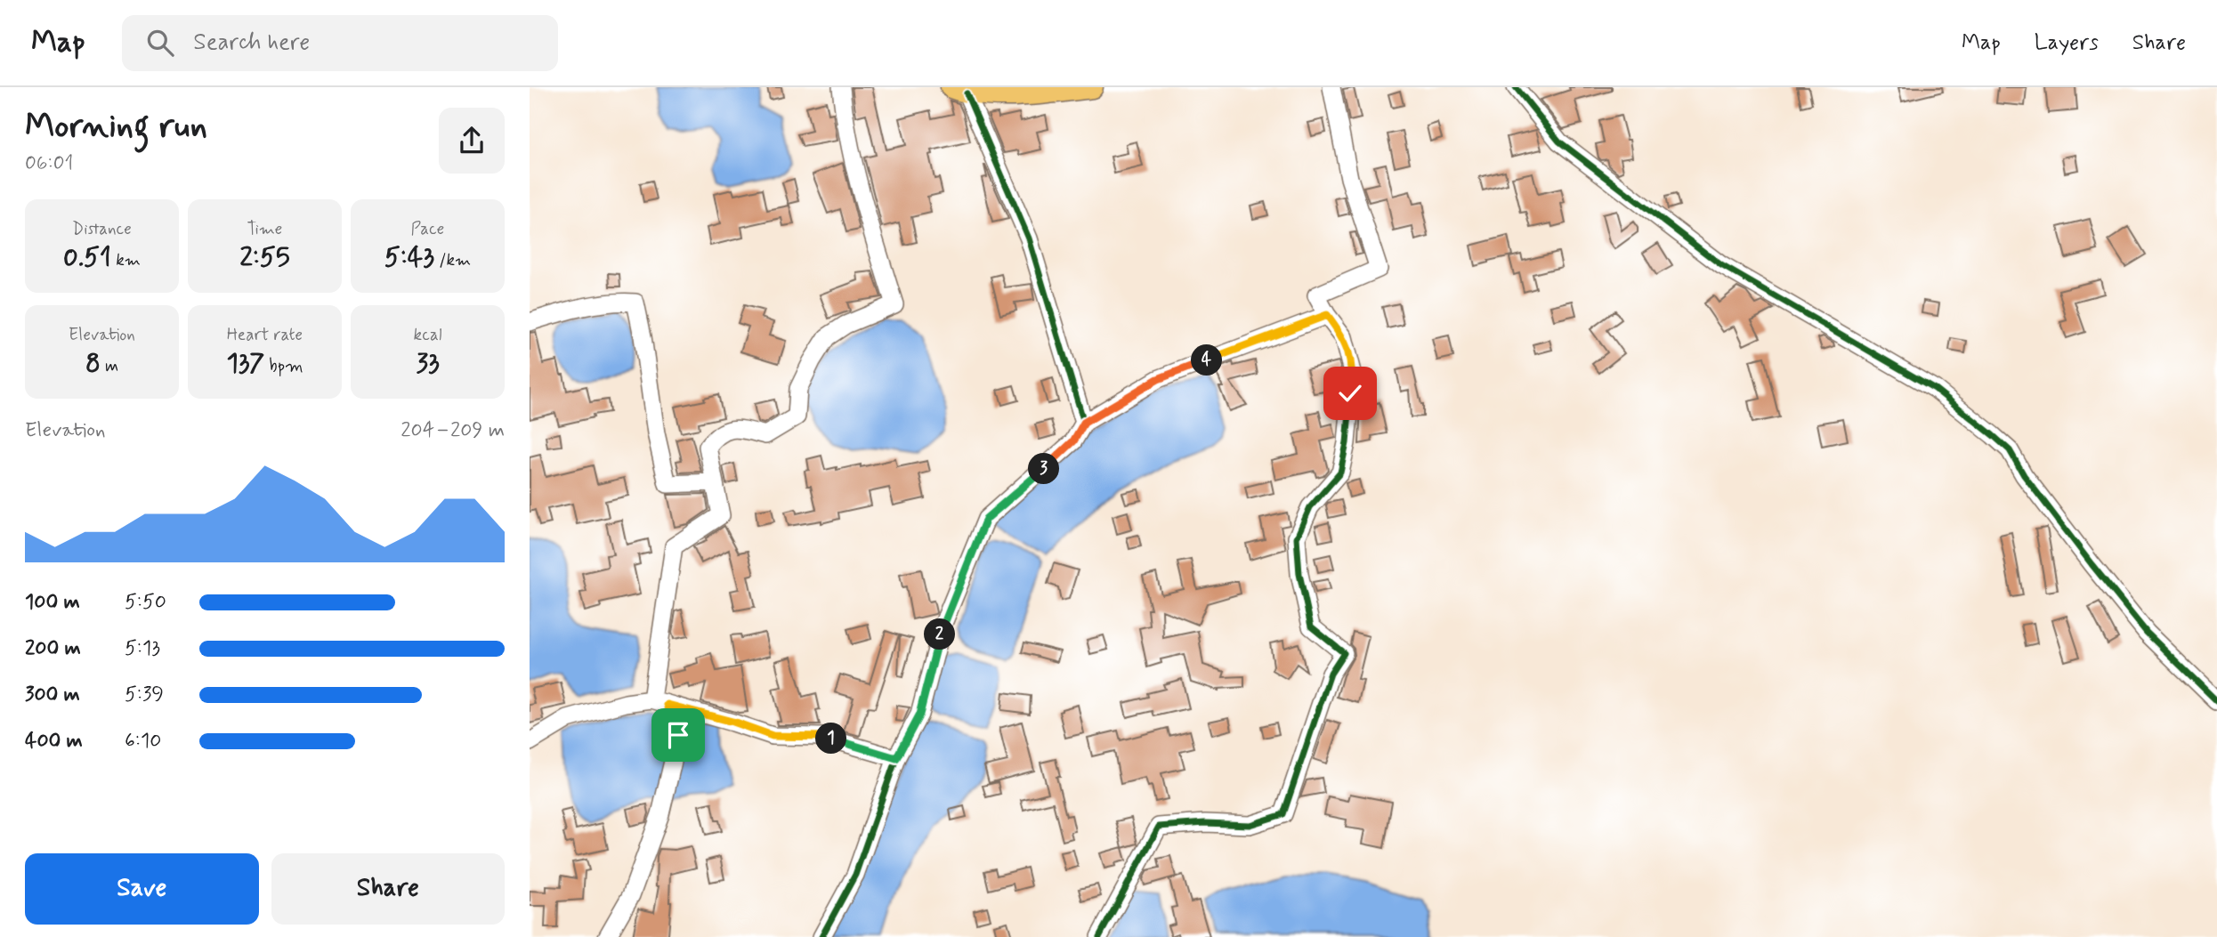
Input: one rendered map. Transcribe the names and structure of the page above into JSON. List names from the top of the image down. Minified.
{"page":{"header":"Map","search":"Search here","nav":["Map","Layers","Share"],"heading":["Morning run","06:01"],"stats":[["Distance","0.51 km"],["Time","2:55"],["Pace","5:43 /km"],["Elevation","8 m"],["Heart rate","137 bpm"],["kcal","33"]],"pins":["4","3","2","1"],"chart":["Elevation","204–209 m"],"list":[{"name":"100 m","note":"5:50"},{"name":"200 m","note":"5:13"},{"name":"300 m","note":"5:39"},{"name":"400 m","note":"6:10"}],"buttons":["Save","Share"]}}
